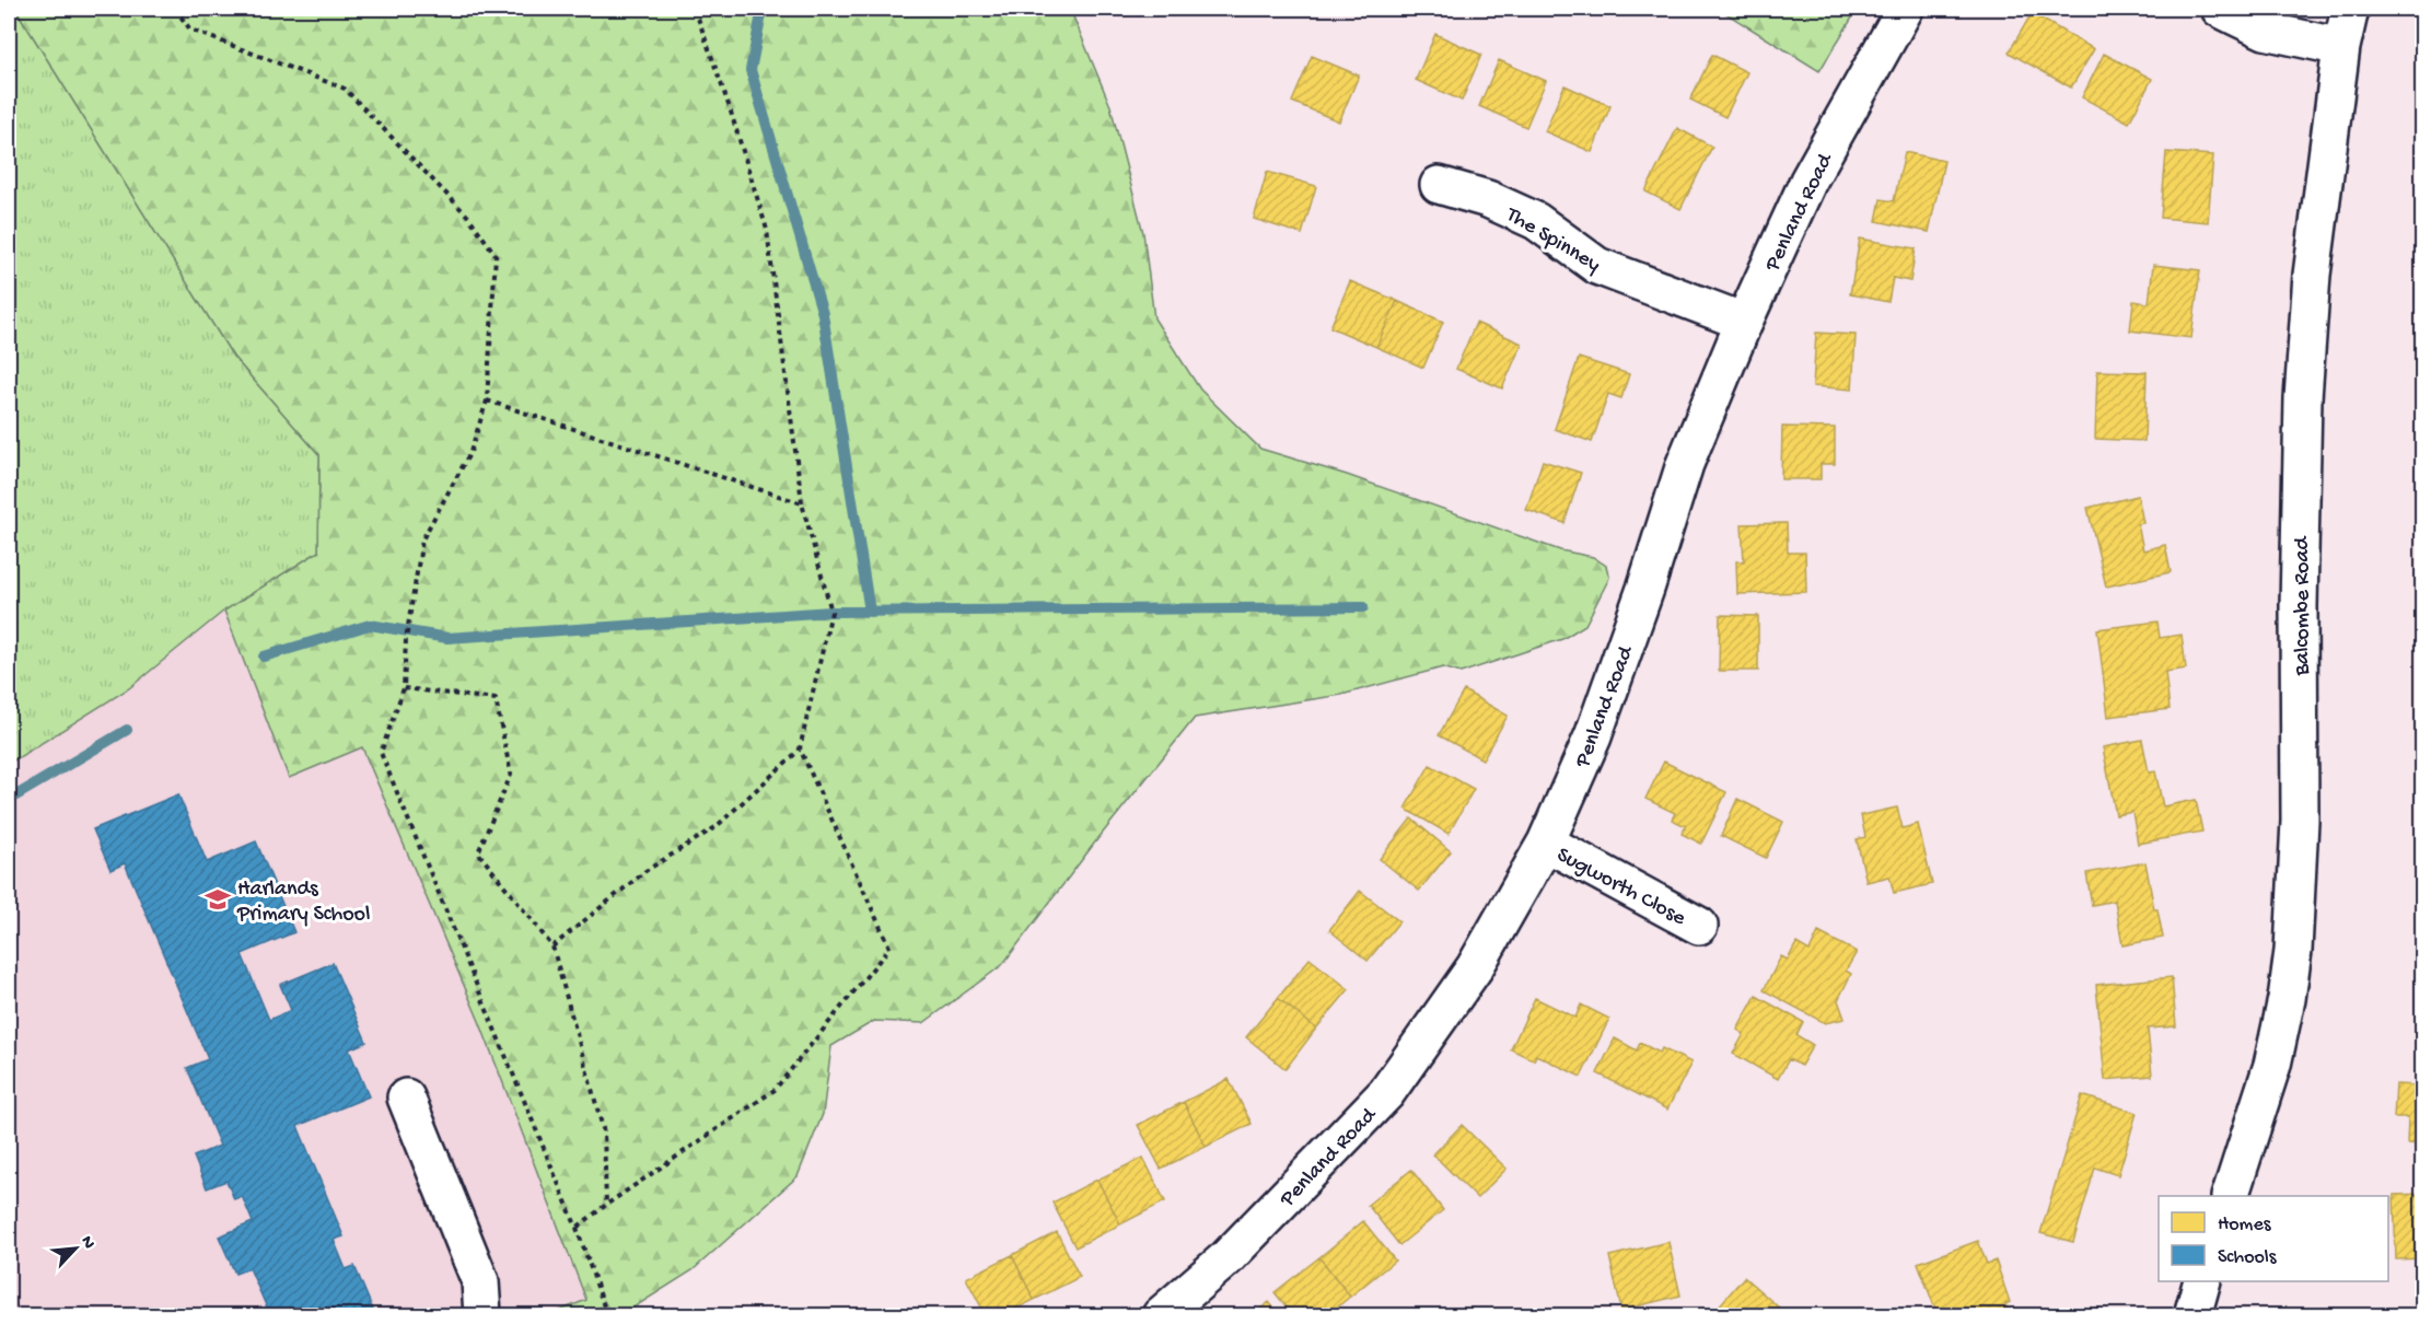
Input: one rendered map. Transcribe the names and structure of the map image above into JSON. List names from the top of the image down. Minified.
{"streets":{"street":["Penland Road","The Spinney","Balcombe Road","Sugworth Close"]},"crossings":[["Penland Road","The Spinney"],["Penland Road","Sugworth Close"]],"places":{"school or university":["Harlands Primary School"]},"legend":["Homes","Schools"],"north":"top right"}
